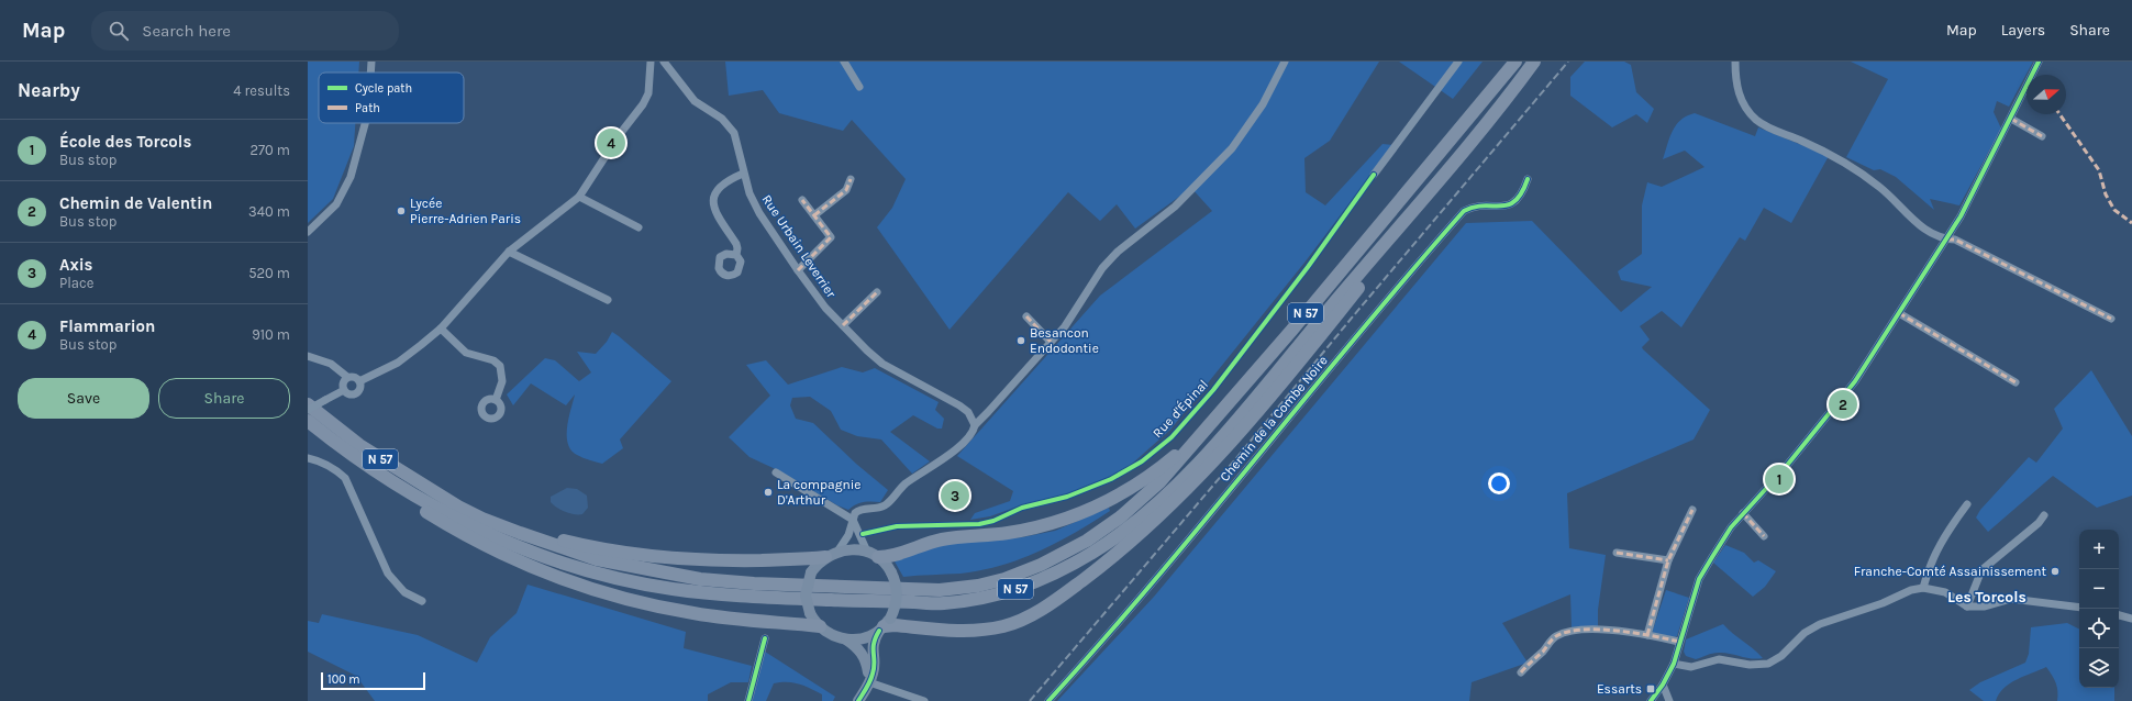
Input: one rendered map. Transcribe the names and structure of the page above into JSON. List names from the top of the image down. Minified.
{"streets":{"highway":["N 57"],"street":["Rue Urbain Leverrier","Chemin de la Combe Noire"],"cycle path":["Rue d'Épinal"]},"districts":["Les Torcols"],"places":{"other":["Lycée Pierre-Adrien Paris","Besancon Endodontie","La compagnie D'Arthur","Franche-Comté Assainissement"],"transit":["Essarts"]},"legend":["Cycle path","Path"],"scale_bar":"100 m","north":"right","page":{"header":"Map","search":"Search here","nav":["Map","Layers","Share"],"heading":["Nearby","4 results"],"list":[{"mark":"1","name":"École des Torcols","note":"Bus stop","value":"270 m"},{"mark":"2","name":"Chemin de Valentin","note":"Bus stop","value":"340 m"},{"mark":"3","name":"Axis","note":"Place","value":"520 m"},{"mark":"4","name":"Flammarion","note":"Bus stop","value":"910 m"}],"pins":["4","2","1","3"],"buttons":["Save","Share"],"map_buttons":["+","−"],"scale":"100 m"}}
